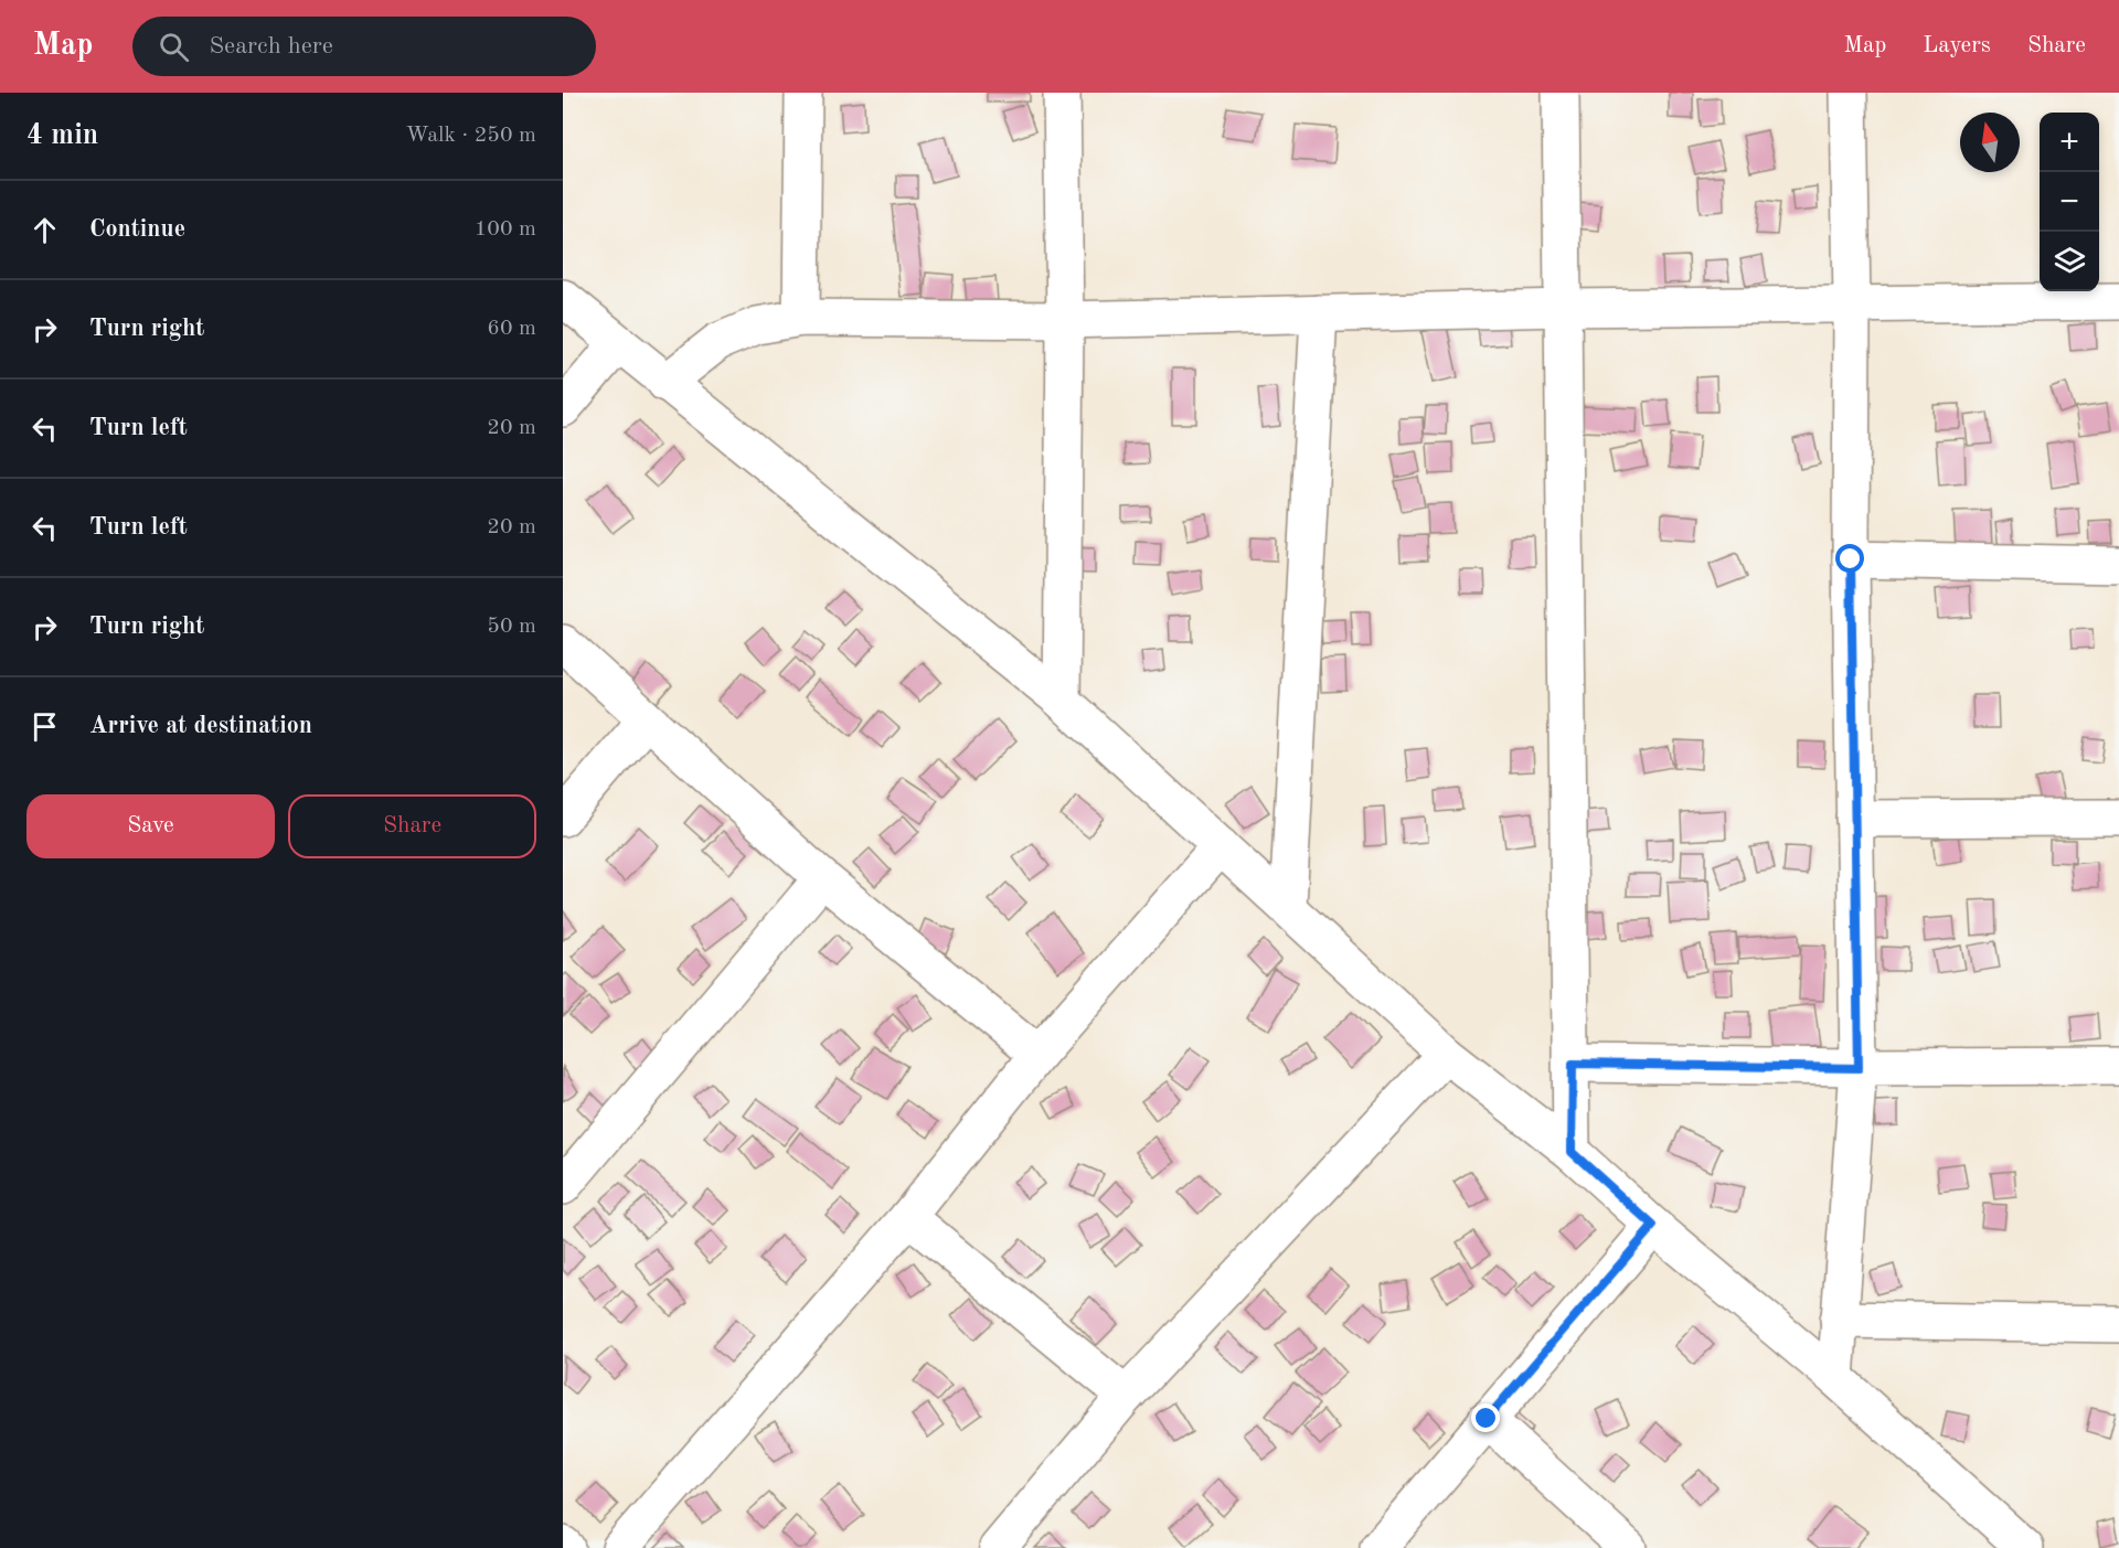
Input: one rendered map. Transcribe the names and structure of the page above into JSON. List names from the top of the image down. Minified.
{"north":"top","page":{"header":"Map","search":"Search here","nav":["Map","Layers","Share"],"heading":["4 min","Walk · 250 m"],"map_buttons":["+","−"],"list":[["Continue","100 m"],["Turn right","60 m"],["Turn left","20 m"],["Turn left","20 m"],["Turn right","50 m"],"Arrive at destination"],"buttons":["Save","Share"]}}
